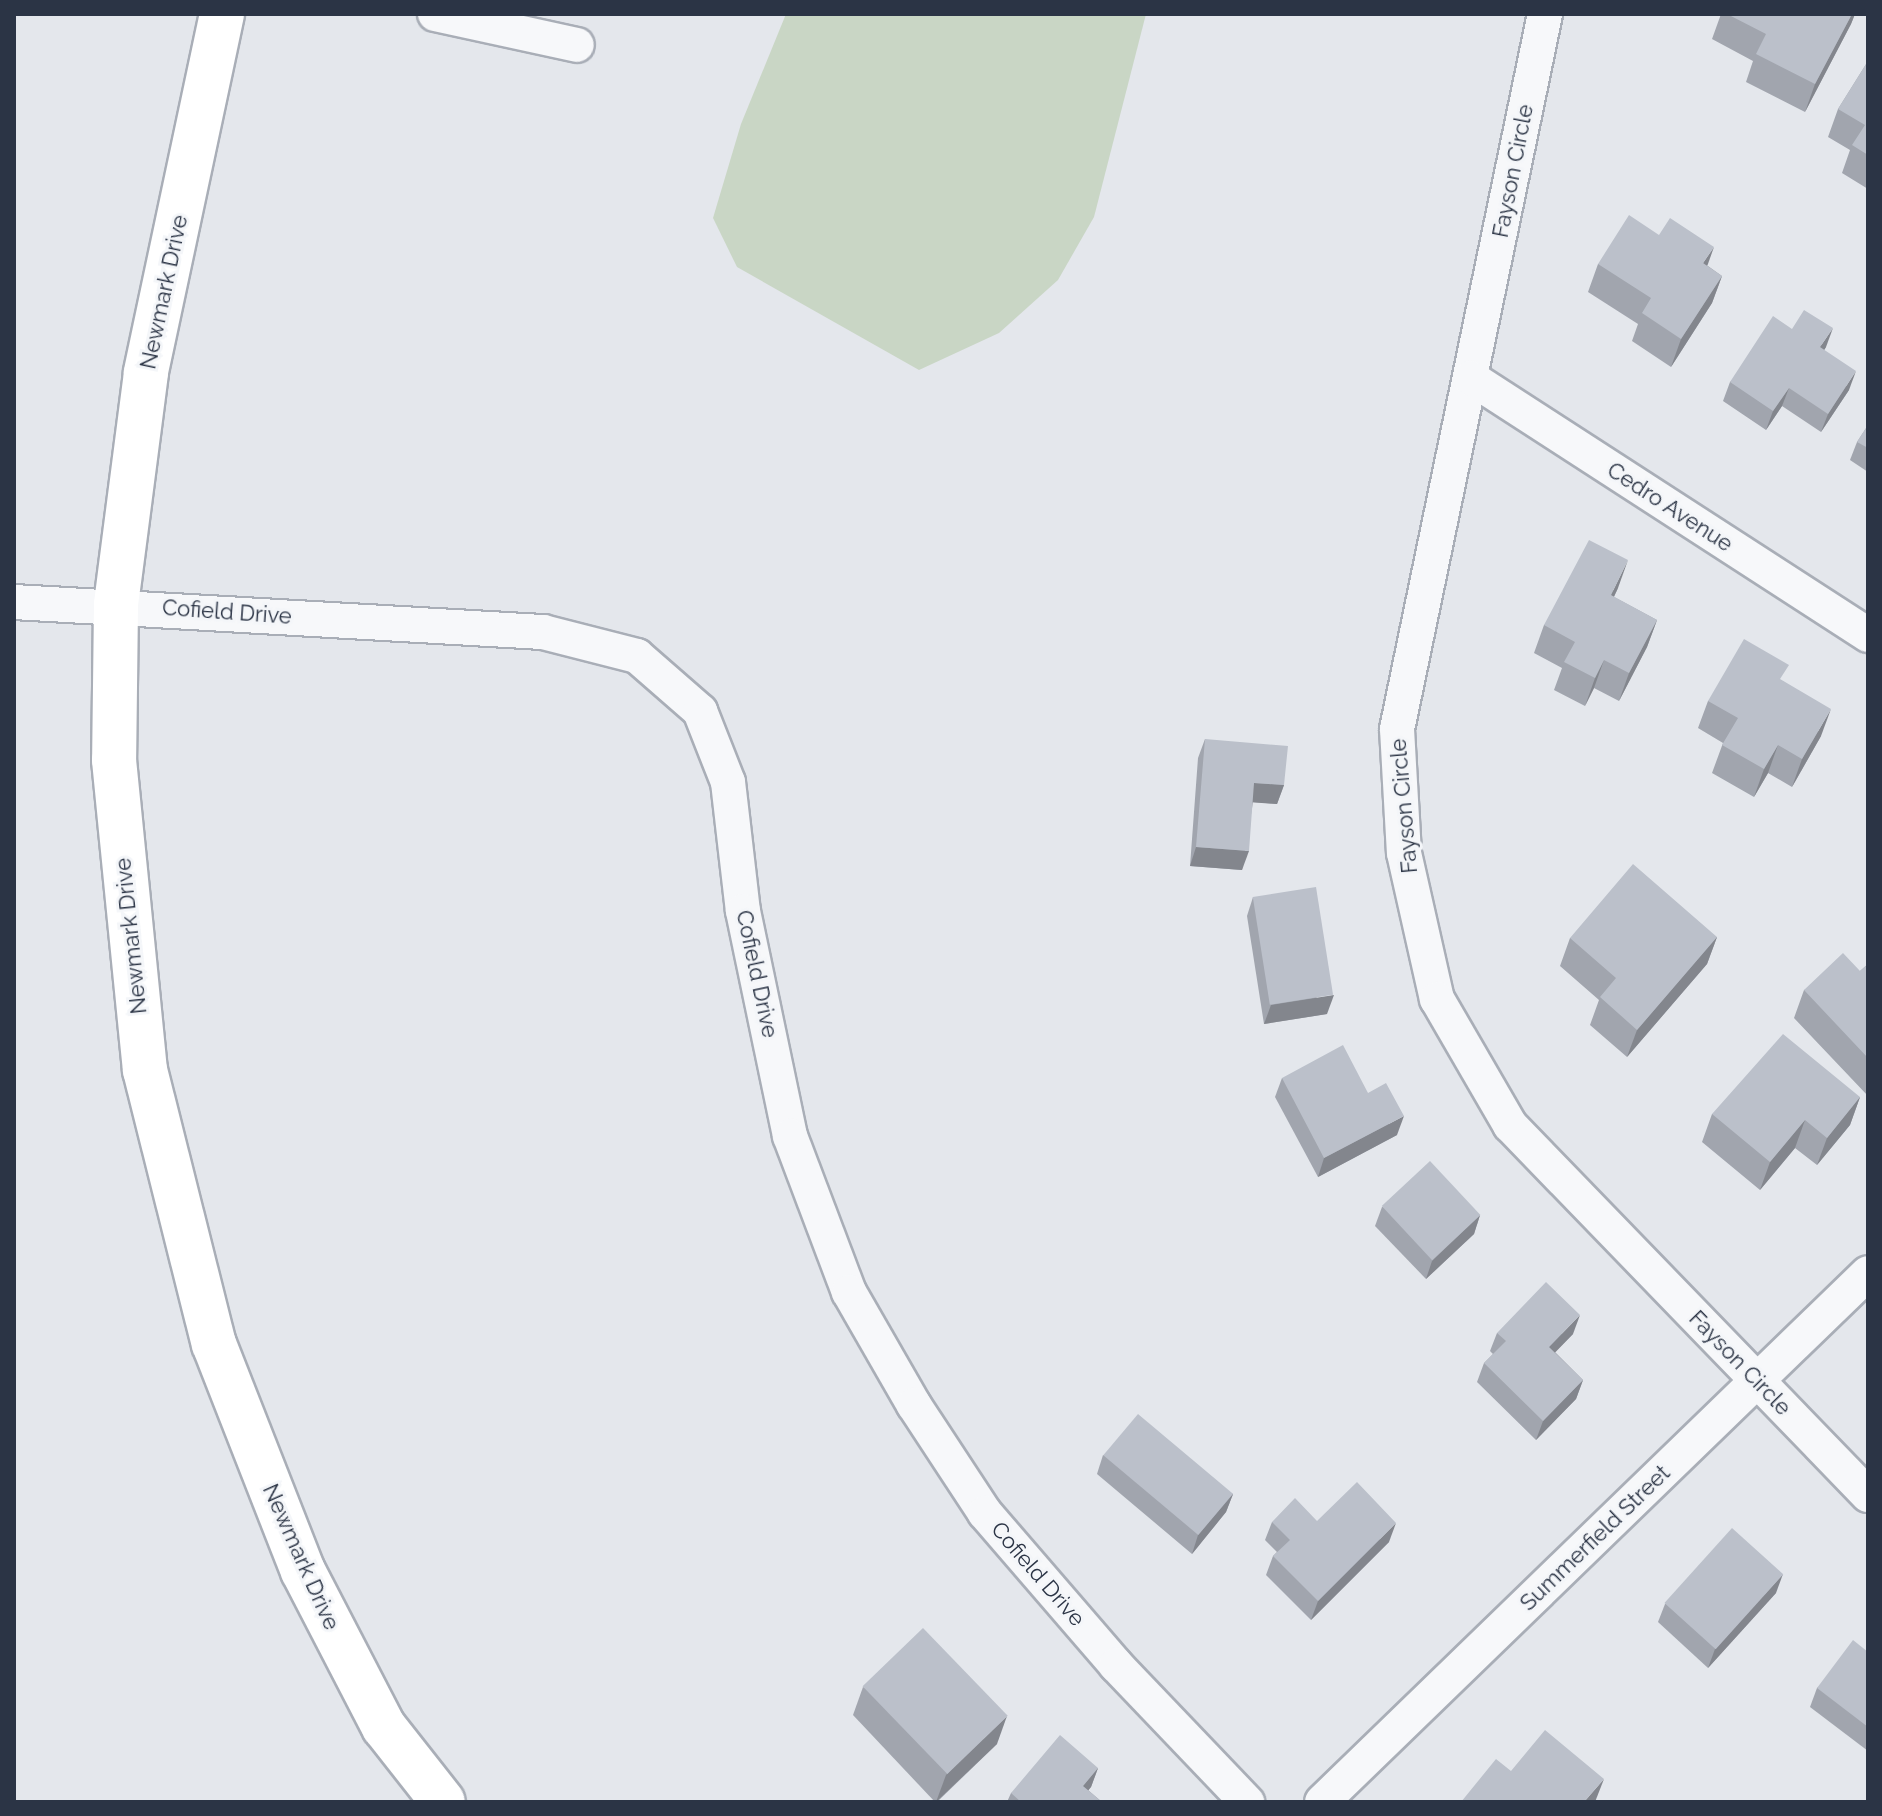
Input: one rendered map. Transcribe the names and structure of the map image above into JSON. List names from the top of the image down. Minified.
{"streets":{"street":["Fayson Circle","Newmark Drive","Cedro Avenue","Cofield Drive","Summerfield Street"]},"crossings":[["Fayson Circle","Cedro Avenue"],["Fayson Circle","Summerfield Street"],["Newmark Drive","Cofield Drive"]]}
